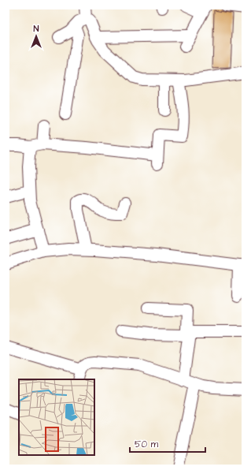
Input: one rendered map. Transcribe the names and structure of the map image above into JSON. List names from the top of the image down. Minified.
{"scale_bar":"50 m","north":"top"}
